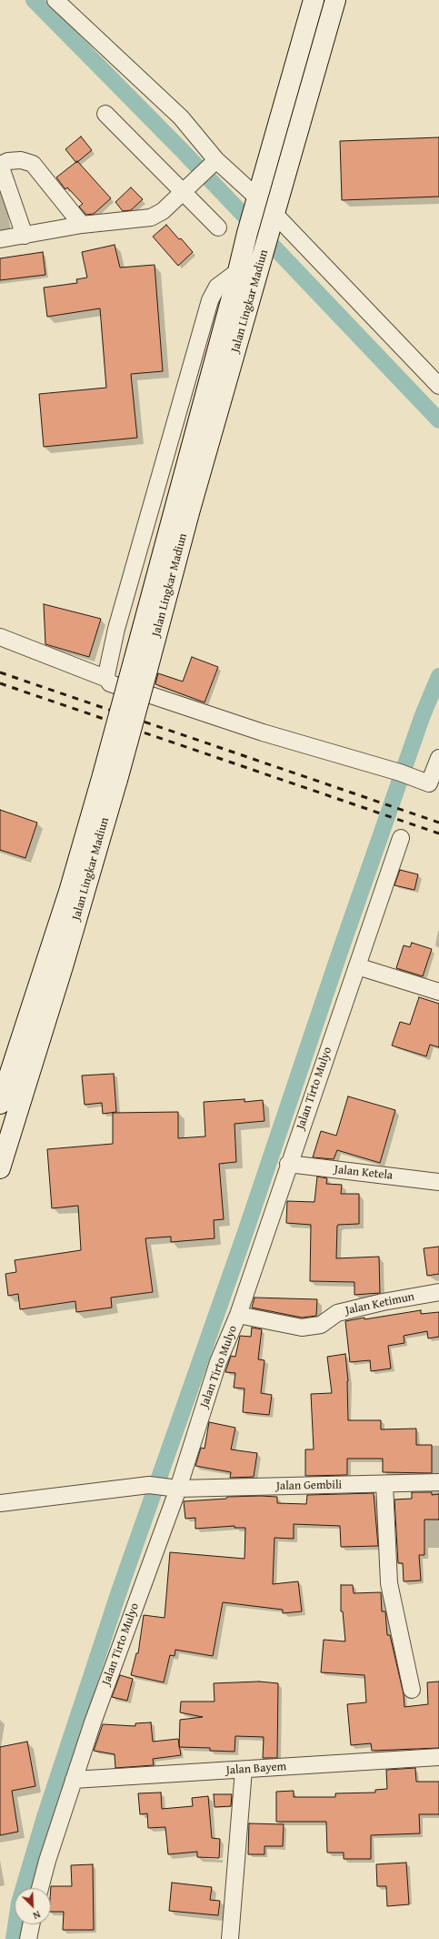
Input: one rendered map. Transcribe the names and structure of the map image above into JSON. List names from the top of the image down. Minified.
{"streets":{"main road":["Jalan Lingkar Madiun"],"street":["Jalan Tirto Mulyo","Jalan Ketela","Jalan Ketimun","Jalan Gembili","Jalan Bayem"]},"crossings":[["Jalan Tirto Mulyo","Jalan Ketela"],["Jalan Tirto Mulyo","Jalan Ketimun"],["Jalan Tirto Mulyo","Jalan Gembili"],["Jalan Tirto Mulyo","Jalan Bayem"]],"north":"bottom right"}
